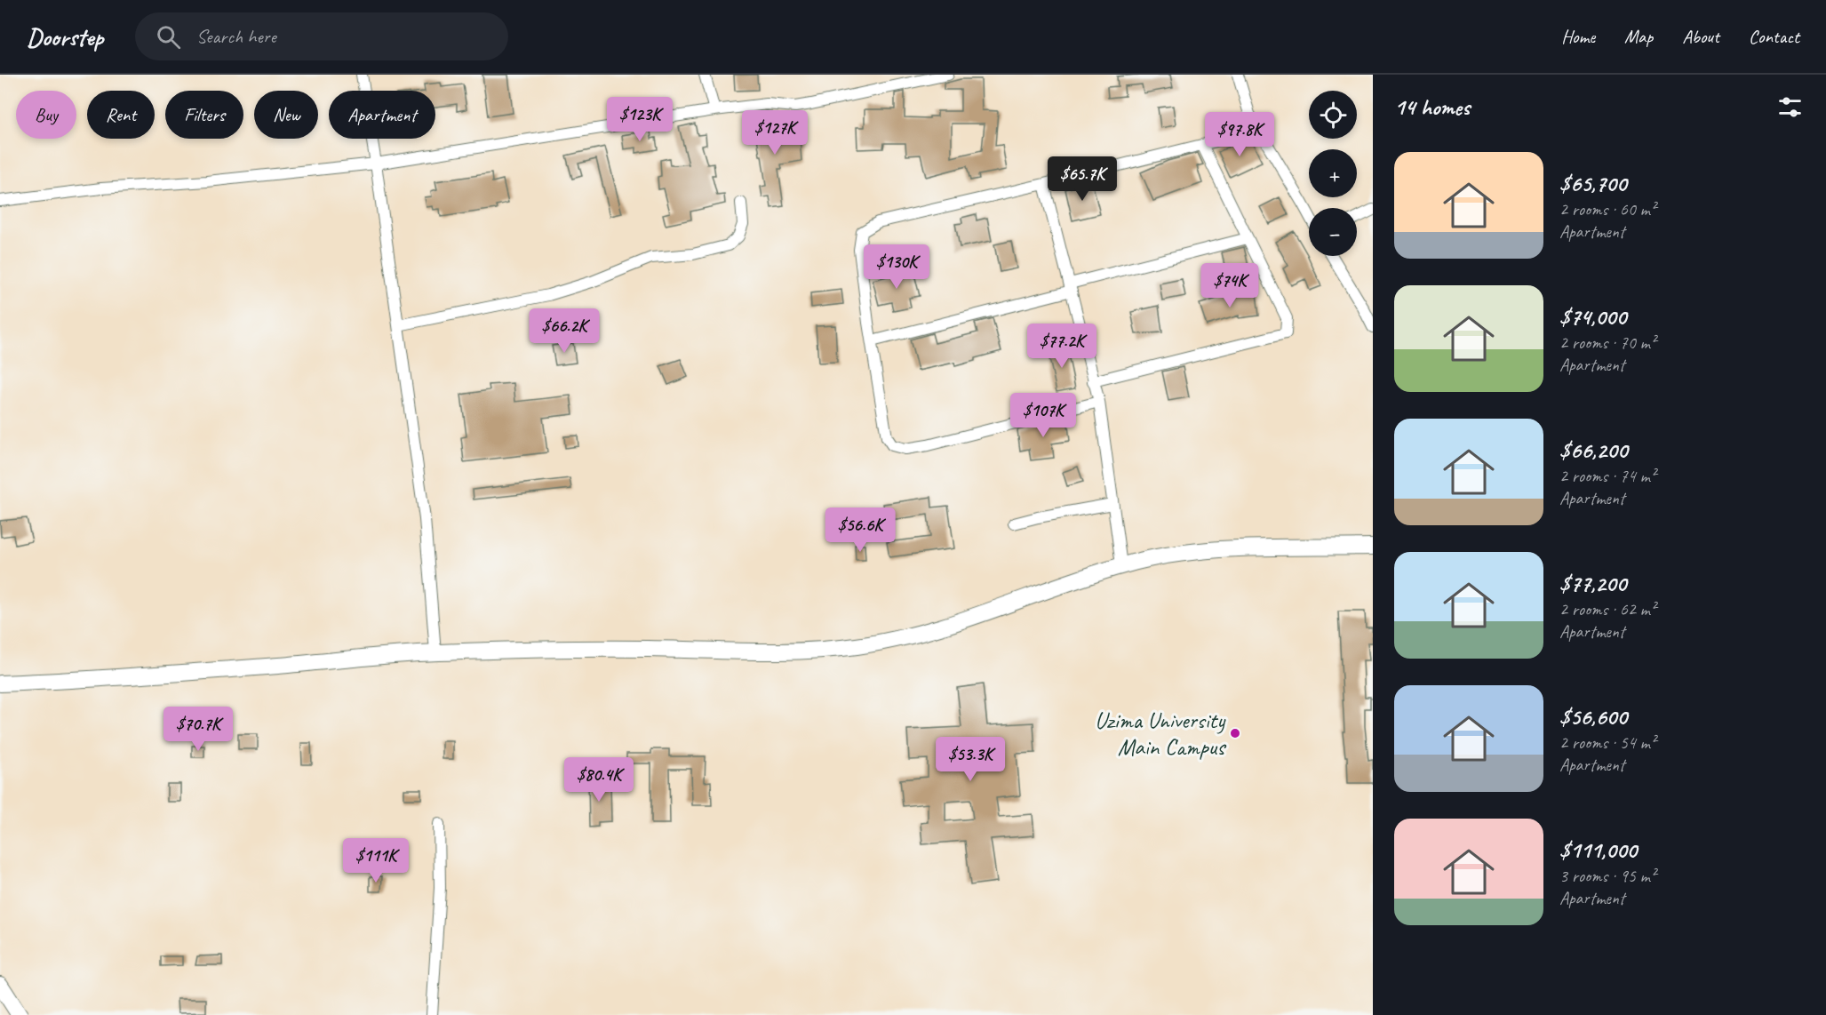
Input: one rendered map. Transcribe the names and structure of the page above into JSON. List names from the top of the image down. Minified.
{"places":["Uzima University Main Campus"],"page":{"header":"Doorstep","search":"Search here","nav":["Home","Map","About","Contact"],"heading":"14 homes","map_buttons":["+","−"],"chip":["Buy","Rent","Filters","New","Apartment"],"price":["$123K","$127K","$97.8K","$65.7K","$130K","$74K","$66.2K","$77.2K","$107K","$56.6K","$70.7K","$53.3K","$80.4K","$111K"],"list":[{"name":"$65,700","note":"2 rooms · 60 m² · Apartment"},{"name":"$74,000","note":"2 rooms · 70 m² · Apartment"},{"name":"$66,200","note":"2 rooms · 74 m² · Apartment"},{"name":"$77,200","note":"2 rooms · 62 m² · Apartment"},{"name":"$56,600","note":"2 rooms · 54 m² · Apartment"},{"name":"$111,000","note":"3 rooms · 95 m² · Apartment"}]}}
